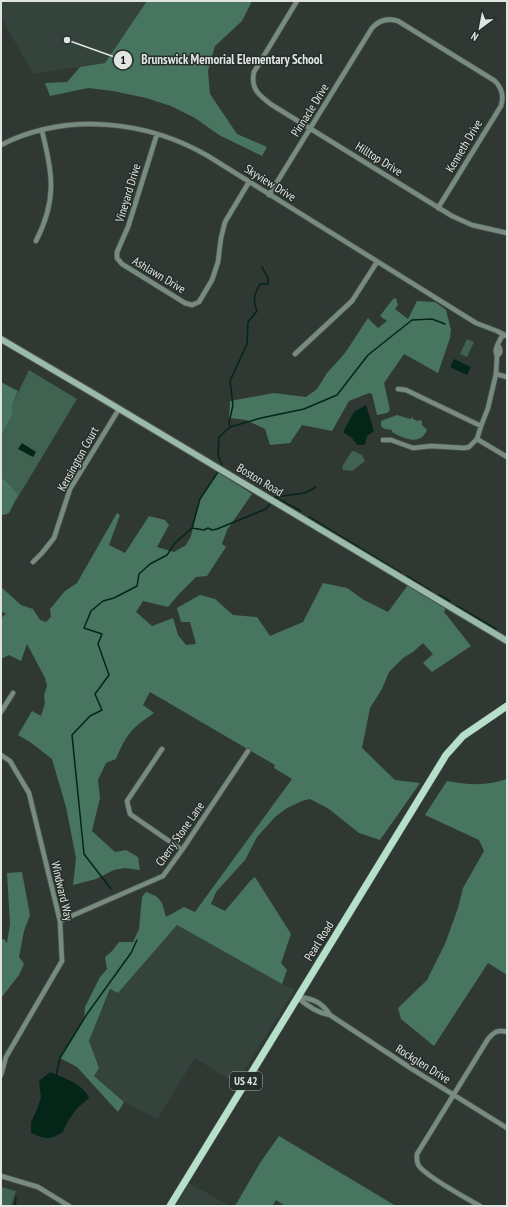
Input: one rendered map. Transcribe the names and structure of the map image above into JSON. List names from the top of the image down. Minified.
{"streets":{"main road":["Pearl Road","US 42"],"street":["Pinnacle Drive","Kenneth Drive","Hilltop Drive","Skyview Drive","Vineyard Drive","Ashlawn Drive","Kensington Court","Boston Road","Cherry Stone Lane","Windward Way","Rockglen Drive"]},"crossings":[["Pinnacle Drive","Kenneth Drive"],["Pinnacle Drive","Hilltop Drive"],["Pinnacle Drive","Skyview Drive"],["Kenneth Drive","Hilltop Drive"],["Skyview Drive","Vineyard Drive"],["Skyview Drive","Ashlawn Drive"],["Vineyard Drive","Ashlawn Drive"],["Kensington Court","Boston Road"],["Cherry Stone Lane","Windward Way"],["Pearl Road","Rockglen Drive"]],"places":["Brunswick Memorial Elementary School"],"north":"bottom left"}
